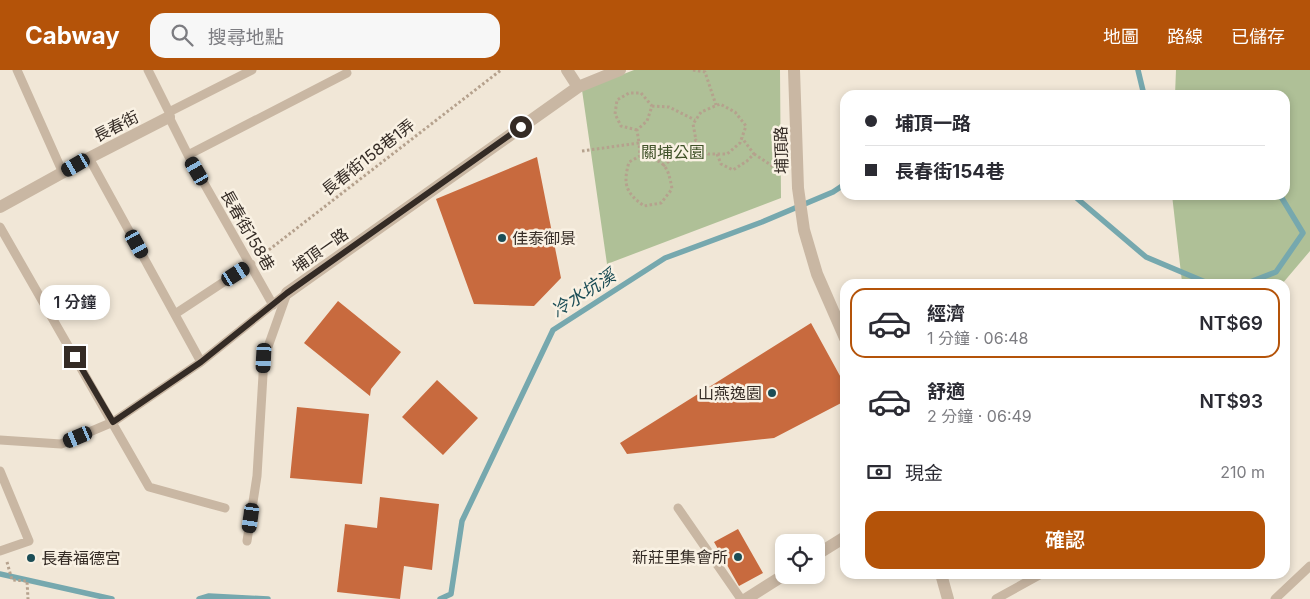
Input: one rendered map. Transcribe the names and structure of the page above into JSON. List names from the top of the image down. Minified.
{"streets":{"street":["長春街","埔頂路","埔頂一路"],"lane":["長春街158巷"],"path":["長春街158巷1弄"]},"crossings":[["長春街","長春街158巷"],["長春街158巷1弄","長春街158巷"]],"water":["冷水坑溪"],"parks":["關埔公園"],"places":["佳泰御景","山燕逸園","新莊里集會所","長春福德宮"],"page":{"header":"Cabway","search":"搜尋地點","nav":["地圖","路線","已儲存"],"banner":["埔頂一路","長春街154巷"],"bubble":"1 分鐘","list":[{"name":"經濟","note":"1 分鐘 · 06:48","value":"NT$69"},{"name":"舒適","note":"2 分鐘 · 06:49","value":"NT$93"}],"pay":["現金","210 m"],"buttons":"確認"}}
